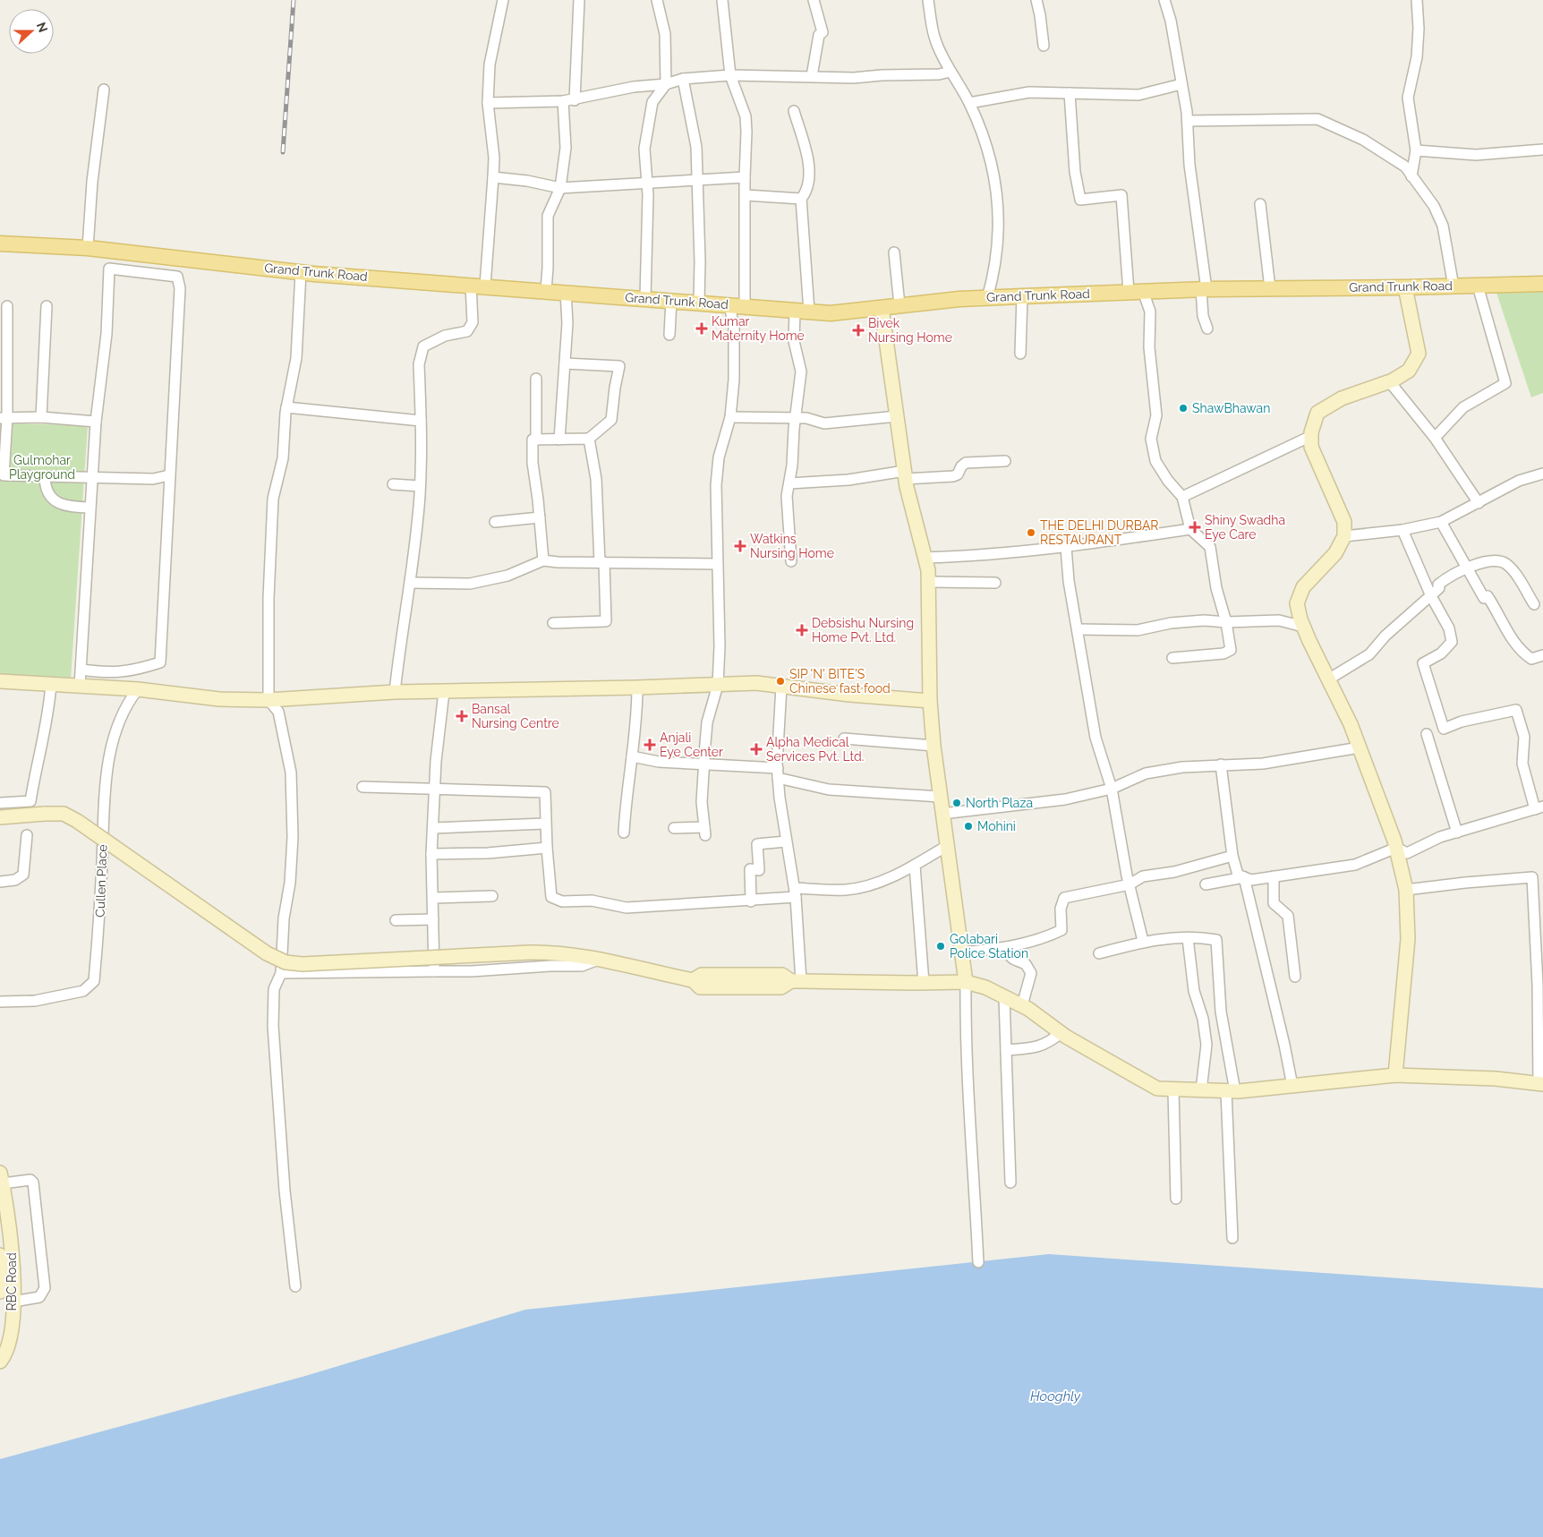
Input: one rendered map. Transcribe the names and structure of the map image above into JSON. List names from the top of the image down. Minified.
{"streets":{"main road":["Grand Trunk Road"],"street":["Cullen Place","RBC Road"]},"water":["Hooghly"],"parks":["Gulmohar Playground"],"places":{"health":["Kumar Maternity Home","Bivek Nursing Home","Shiny Swadha Eye Care","Watkins Nursing Home","Debsishu Nursing Home Pvt. Ltd.","Bansal Nursing Centre","Anjali Eye Center","Alpha Medical Services Pvt. Ltd."],"other":["ShawBhawan","THE DELHI DURBAR RESTAURANT","SIP 'N' BITE'S Chinese fast food","North Plaza","Mohini","Golabari Police Station"]},"north":"right"}
